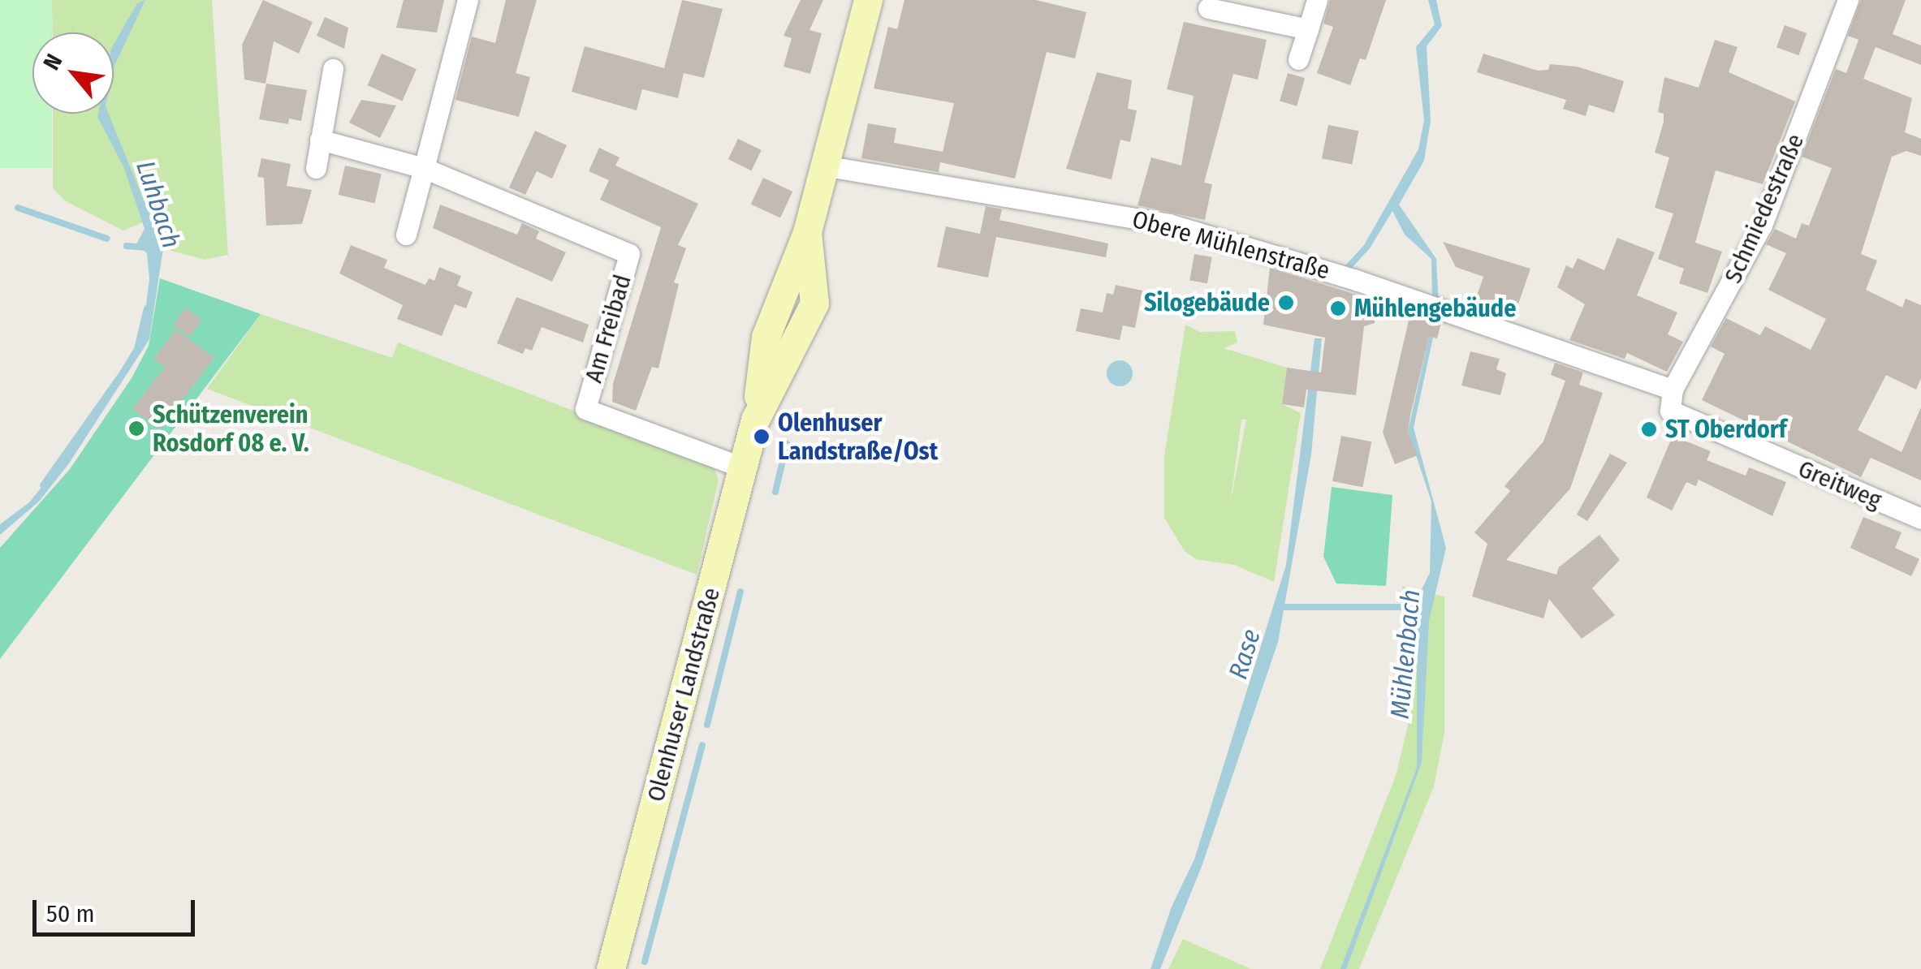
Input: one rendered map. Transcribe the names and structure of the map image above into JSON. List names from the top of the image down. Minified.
{"streets":{"street":["Schmiedestraße","Obere Mühlenstraße","Am Freibad","Greitweg","Olenhuser Landstraße"]},"crossings":[["Schmiedestraße","Obere Mühlenstraße"],["Schmiedestraße","Greitweg"],["Obere Mühlenstraße","Olenhuser Landstraße"],["Am Freibad","Olenhuser Landstraße"]],"water":["Luhbach","Rase","Mühlenbach"],"places":["Silogebäude","Mühlengebäude","Schützenverein Rosdorf 08 e. V.","ST Oberdorf","Olenhuser Landstraße/Ost"],"scale_bar":"50 m","north":"top left"}
